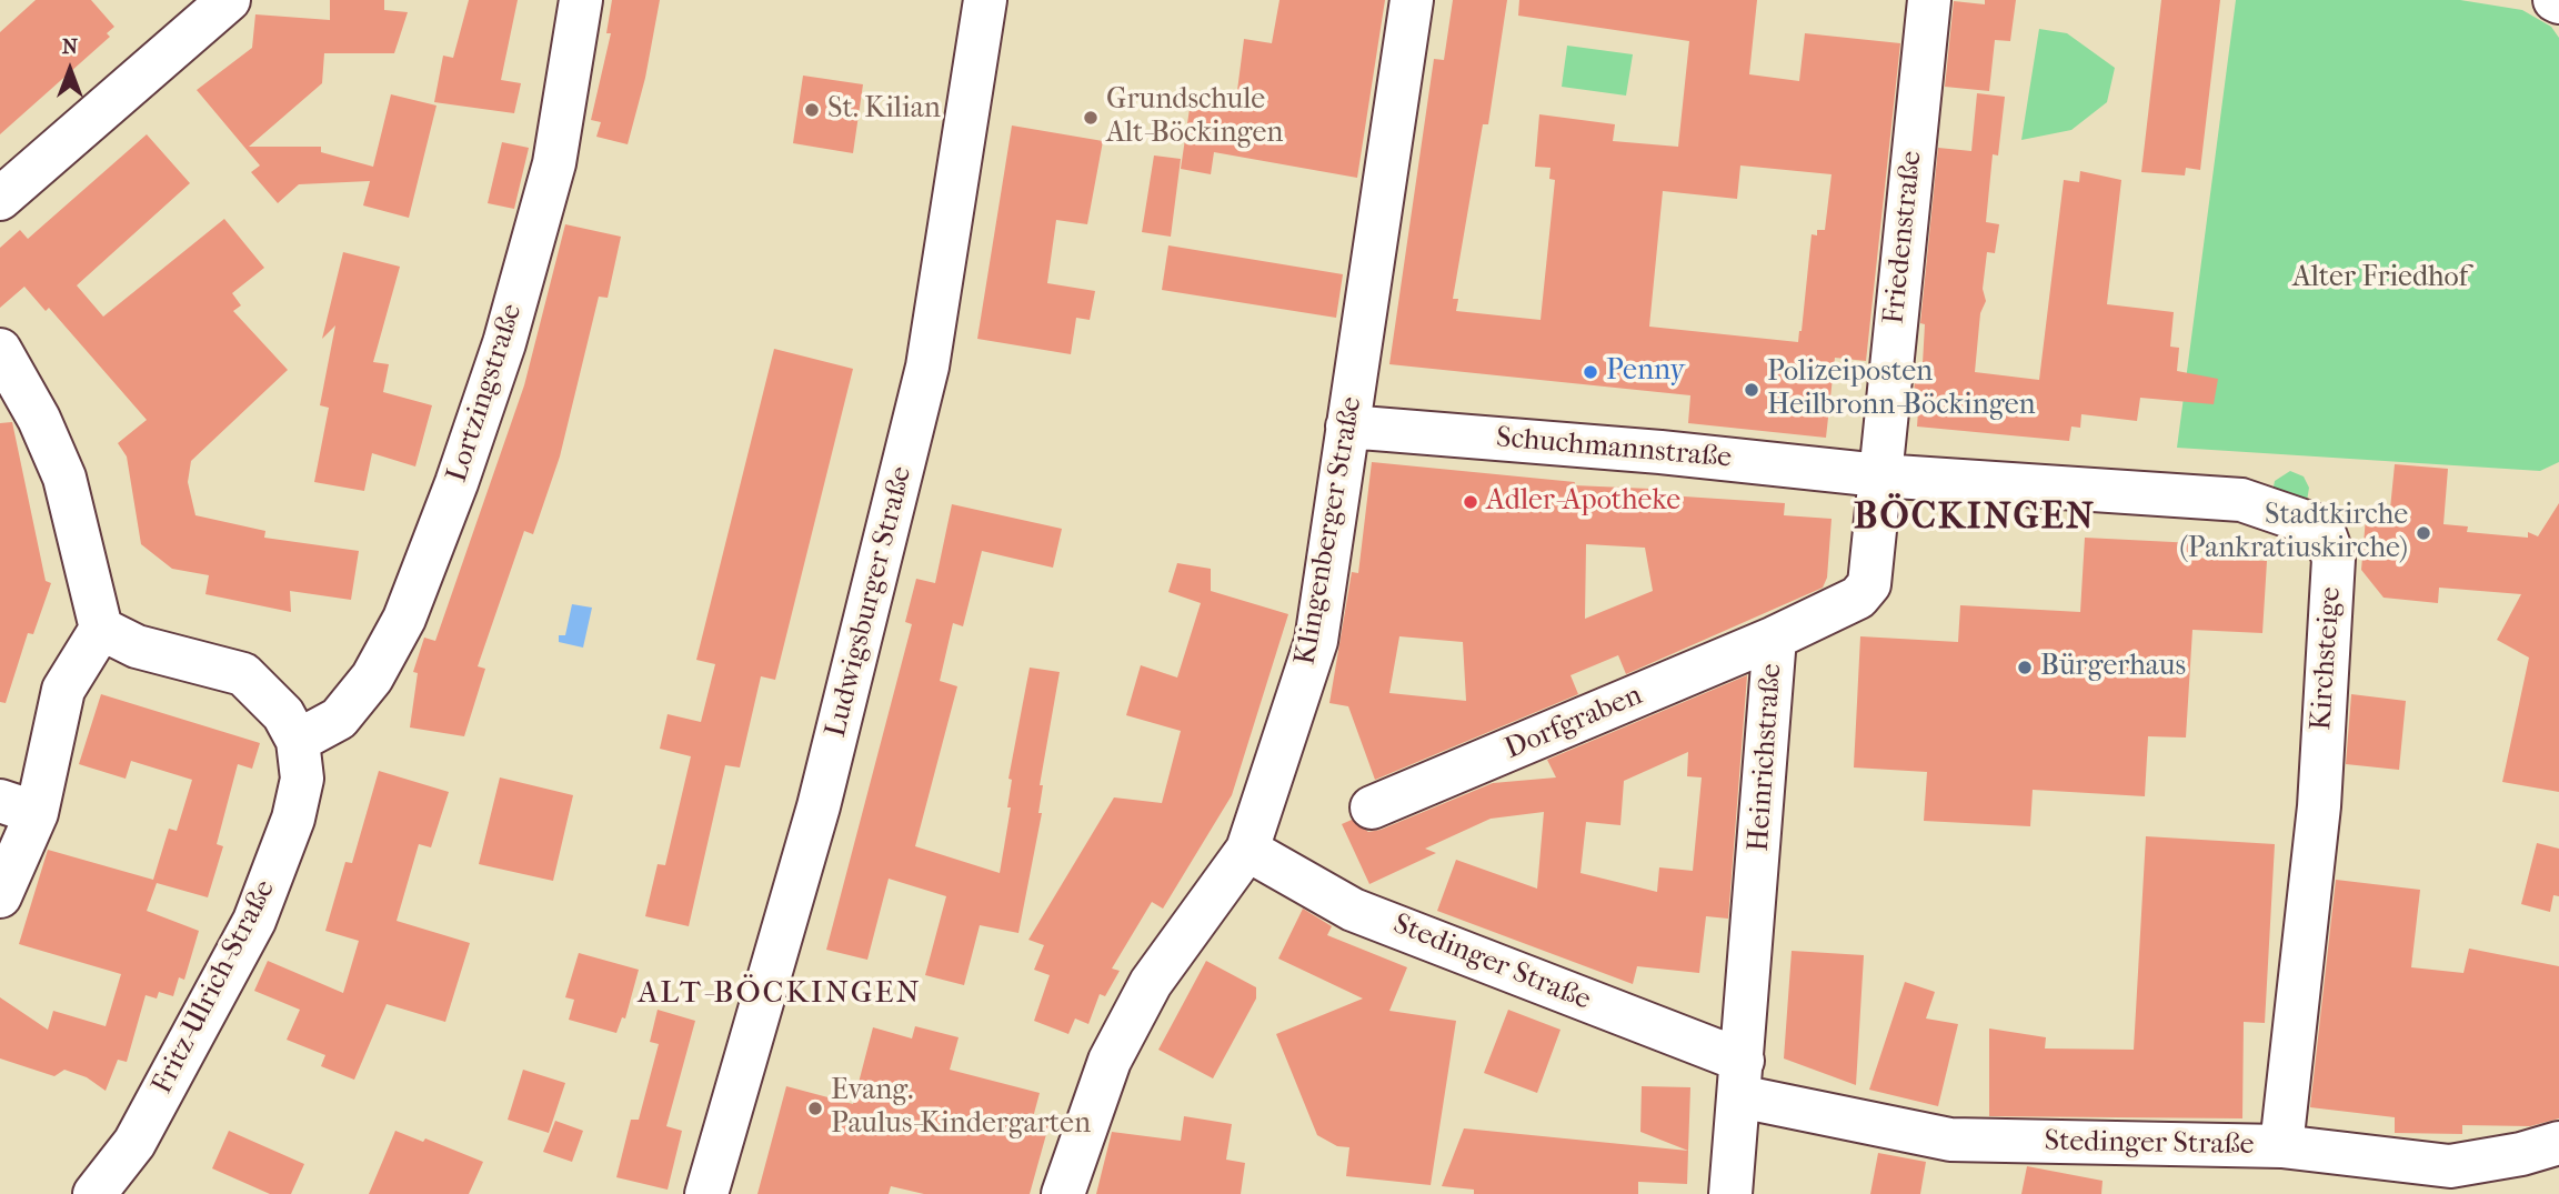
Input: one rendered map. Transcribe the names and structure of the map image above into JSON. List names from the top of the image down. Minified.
{"streets":{"street":["Friedenstraße","Lortzingstraße","Schuchmannstraße","Klingenberger Straße","Ludwigsburger Straße","Kirchsteige","Dorfgraben","Heinrichstraße","Stedinger Straße","Fritz-Ulrich-Straße"]},"crossings":[["Friedenstraße","Schuchmannstraße"],["Friedenstraße","Kirchsteige"],["Friedenstraße","Heinrichstraße"],["Lortzingstraße","Fritz-Ulrich-Straße"],["Schuchmannstraße","Klingenberger Straße"],["Schuchmannstraße","Kirchsteige"],["Schuchmannstraße","Heinrichstraße"],["Klingenberger Straße","Stedinger Straße"],["Kirchsteige","Heinrichstraße"],["Kirchsteige","Stedinger Straße"],["Dorfgraben","Heinrichstraße"],["Heinrichstraße","Stedinger Straße"]],"districts":["BÖCKINGEN","ALT-BÖCKINGEN"],"parks":["Alter Friedhof"],"places":["St. Kilian","Grundschule Alt-Böckingen","Penny","Polizeiposten Heilbronn-Böckingen","Adler-Apotheke","Stadtkirche (Pankratiuskirche)","Bürgerhaus","Evang. Paulus-Kindergarten"],"north":"top"}
